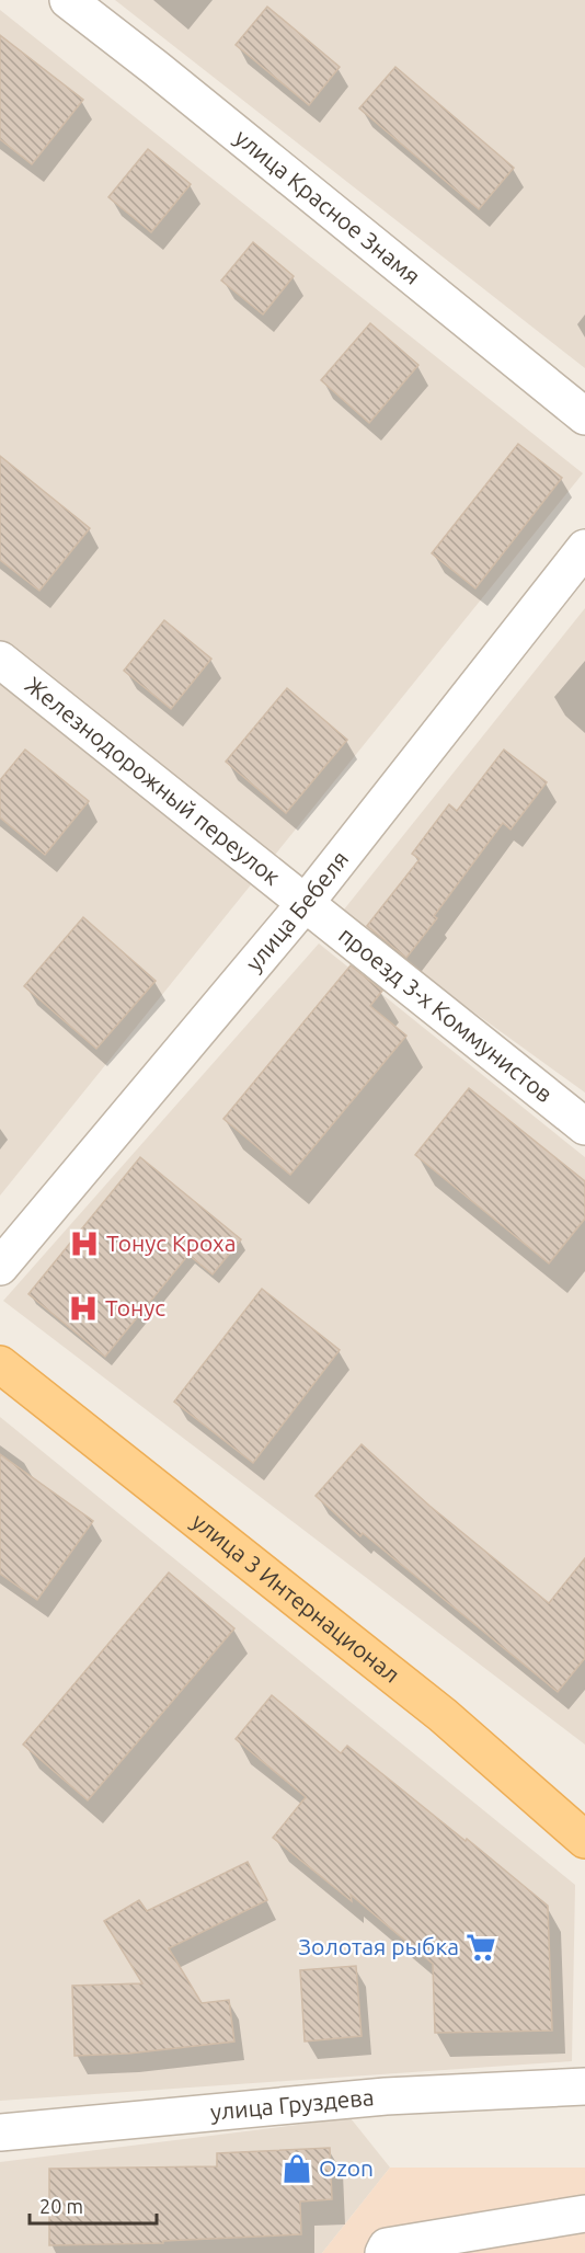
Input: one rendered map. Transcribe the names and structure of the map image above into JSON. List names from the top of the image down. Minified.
{"streets":{"main road":["улица 3 Интернационал"],"street":["улица Красное Знамя","Железнодорожный переулок","улица Бебеля","проезд 3-х Коммунистов","улица Груздева"]},"crossings":[["Железнодорожный переулок","улица Бебеля"],["Железнодорожный переулок","проезд 3-х Коммунистов"],["улица Бебеля","проезд 3-х Коммунистов"]],"places":{"hospital":["Тонус Кроха","Тонус"],"supermarket":["Золотая рыбка"],"shop":["Ozon"]},"scale_bar":"20 m"}
